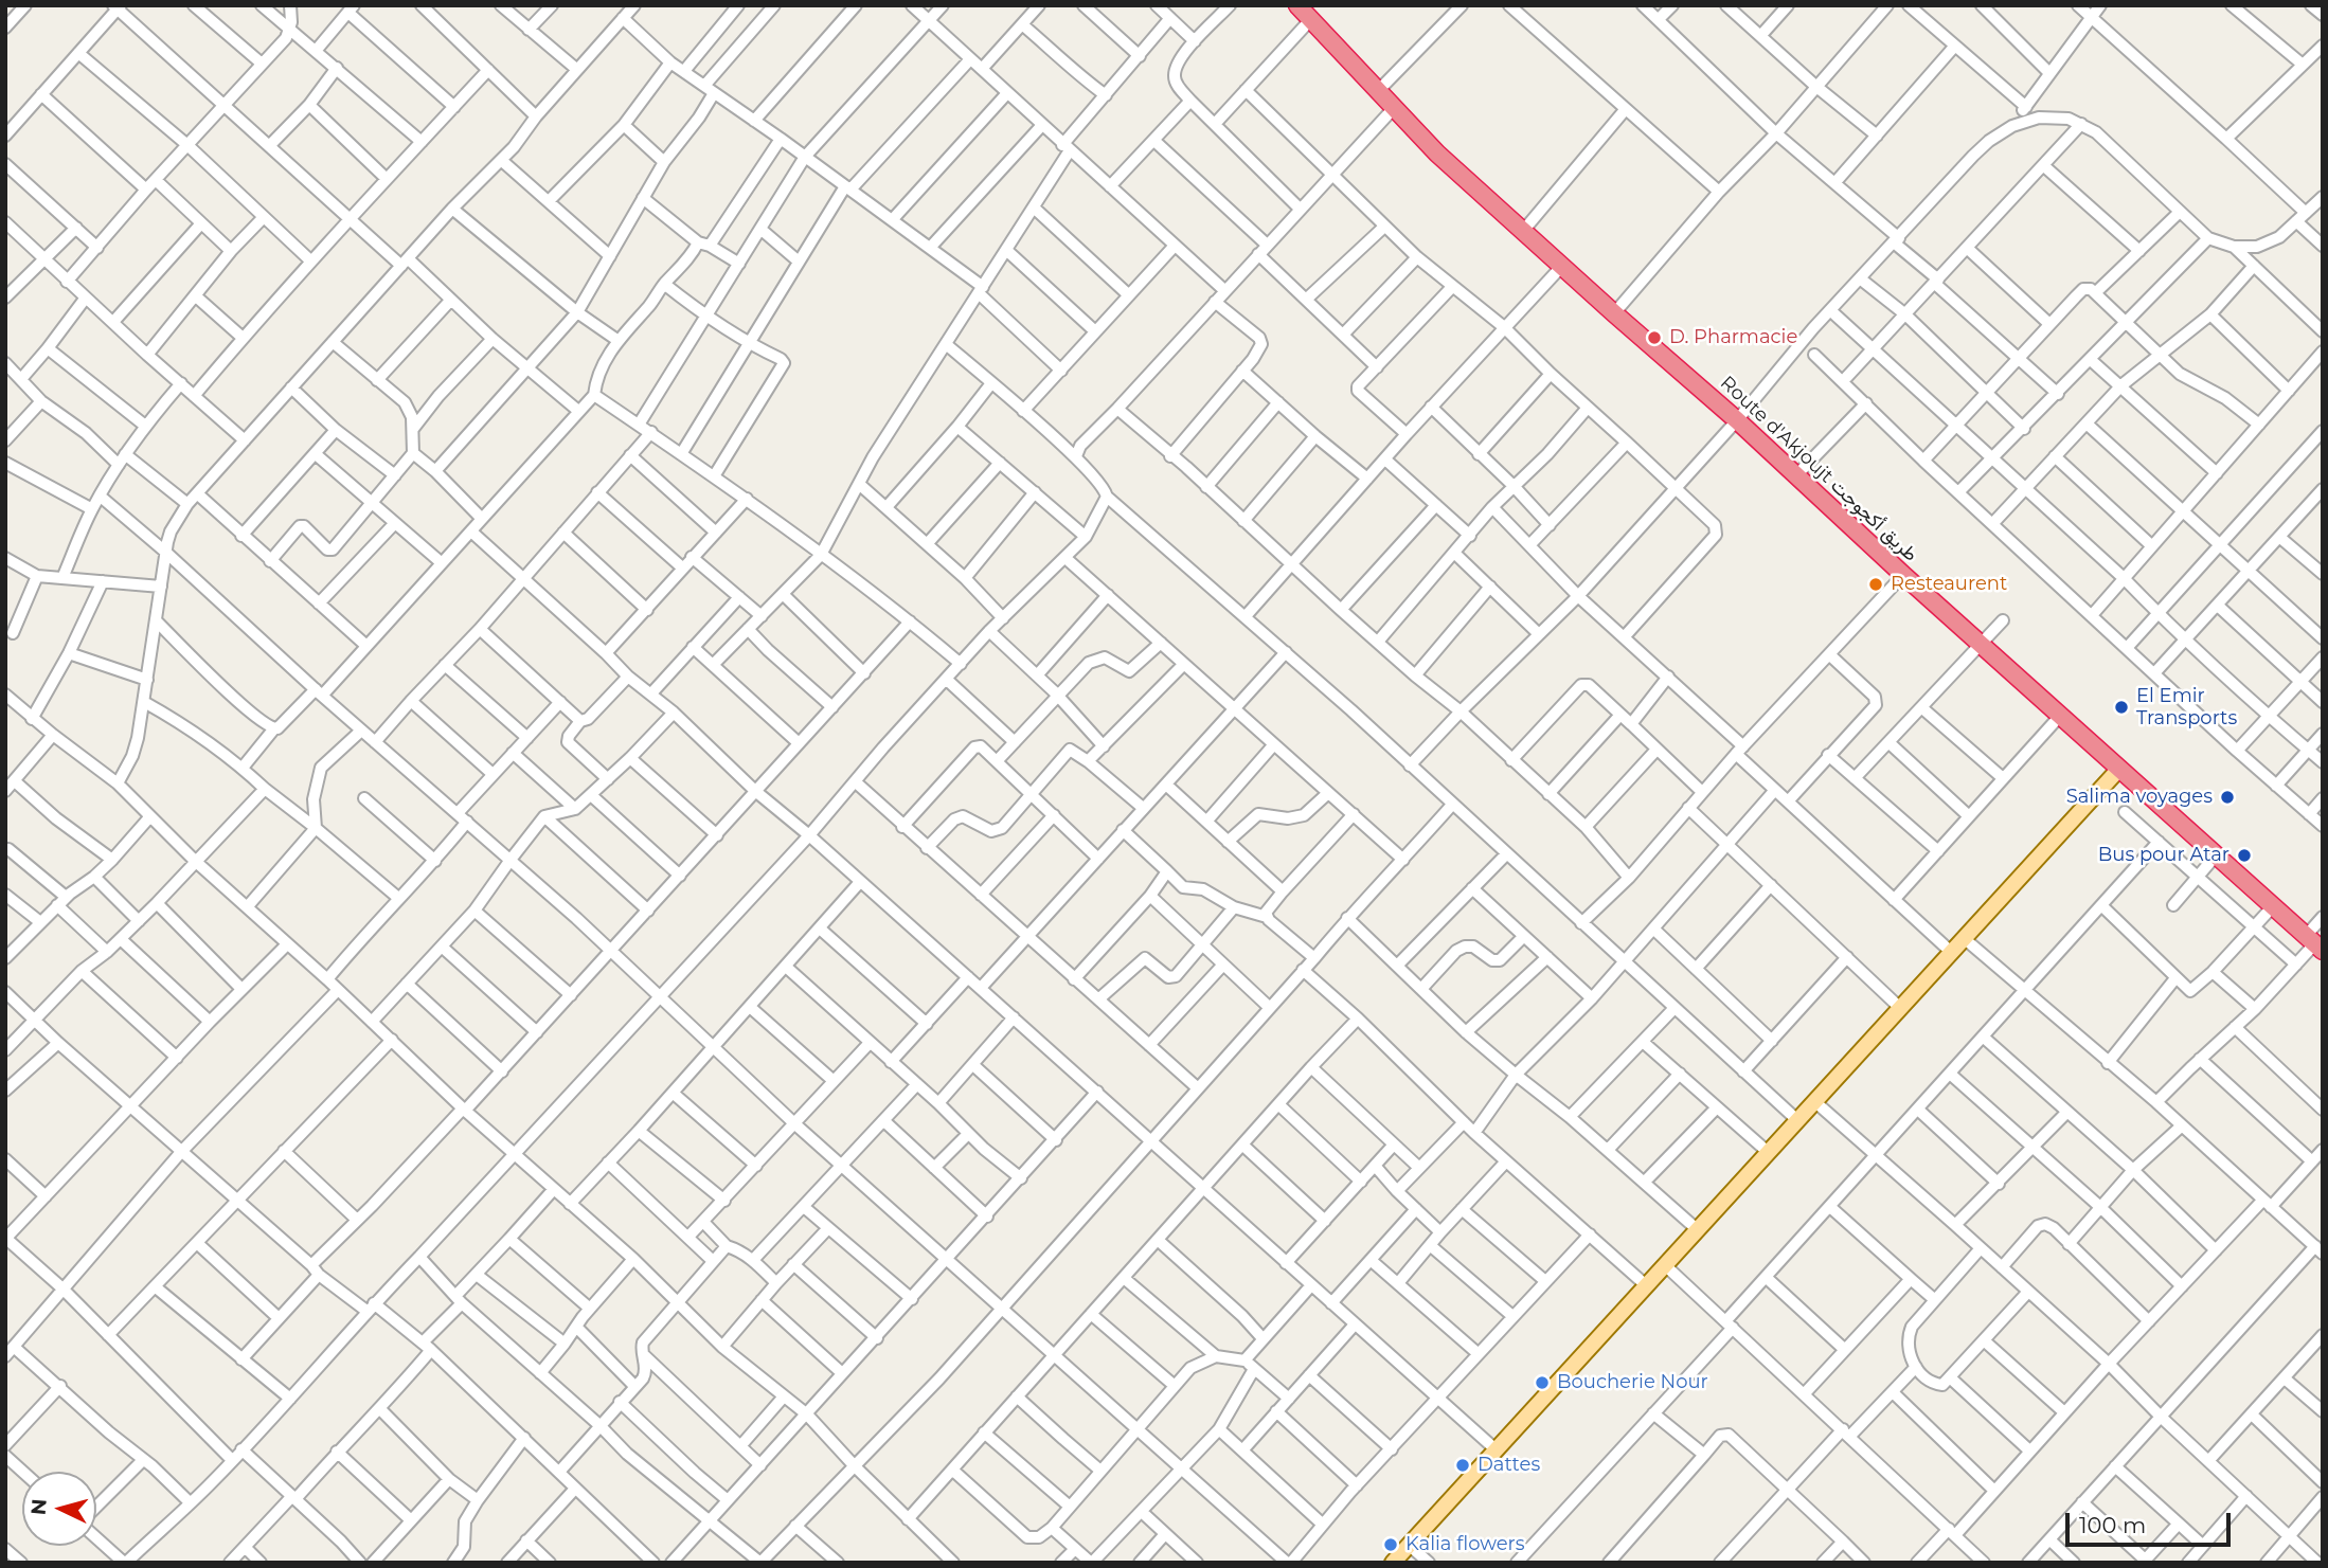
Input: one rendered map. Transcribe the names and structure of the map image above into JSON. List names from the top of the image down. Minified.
{"streets":{"highway":["Route d'Akjoujt طريق أكجوجت"]},"places":["D. Pharmacie","Resteaurent","El Emir Transports","Salima voyages","Bus pour Atar","Boucherie Nour","Dattes","Kalia flowers"],"scale_bar":"100 m","north":"left"}
